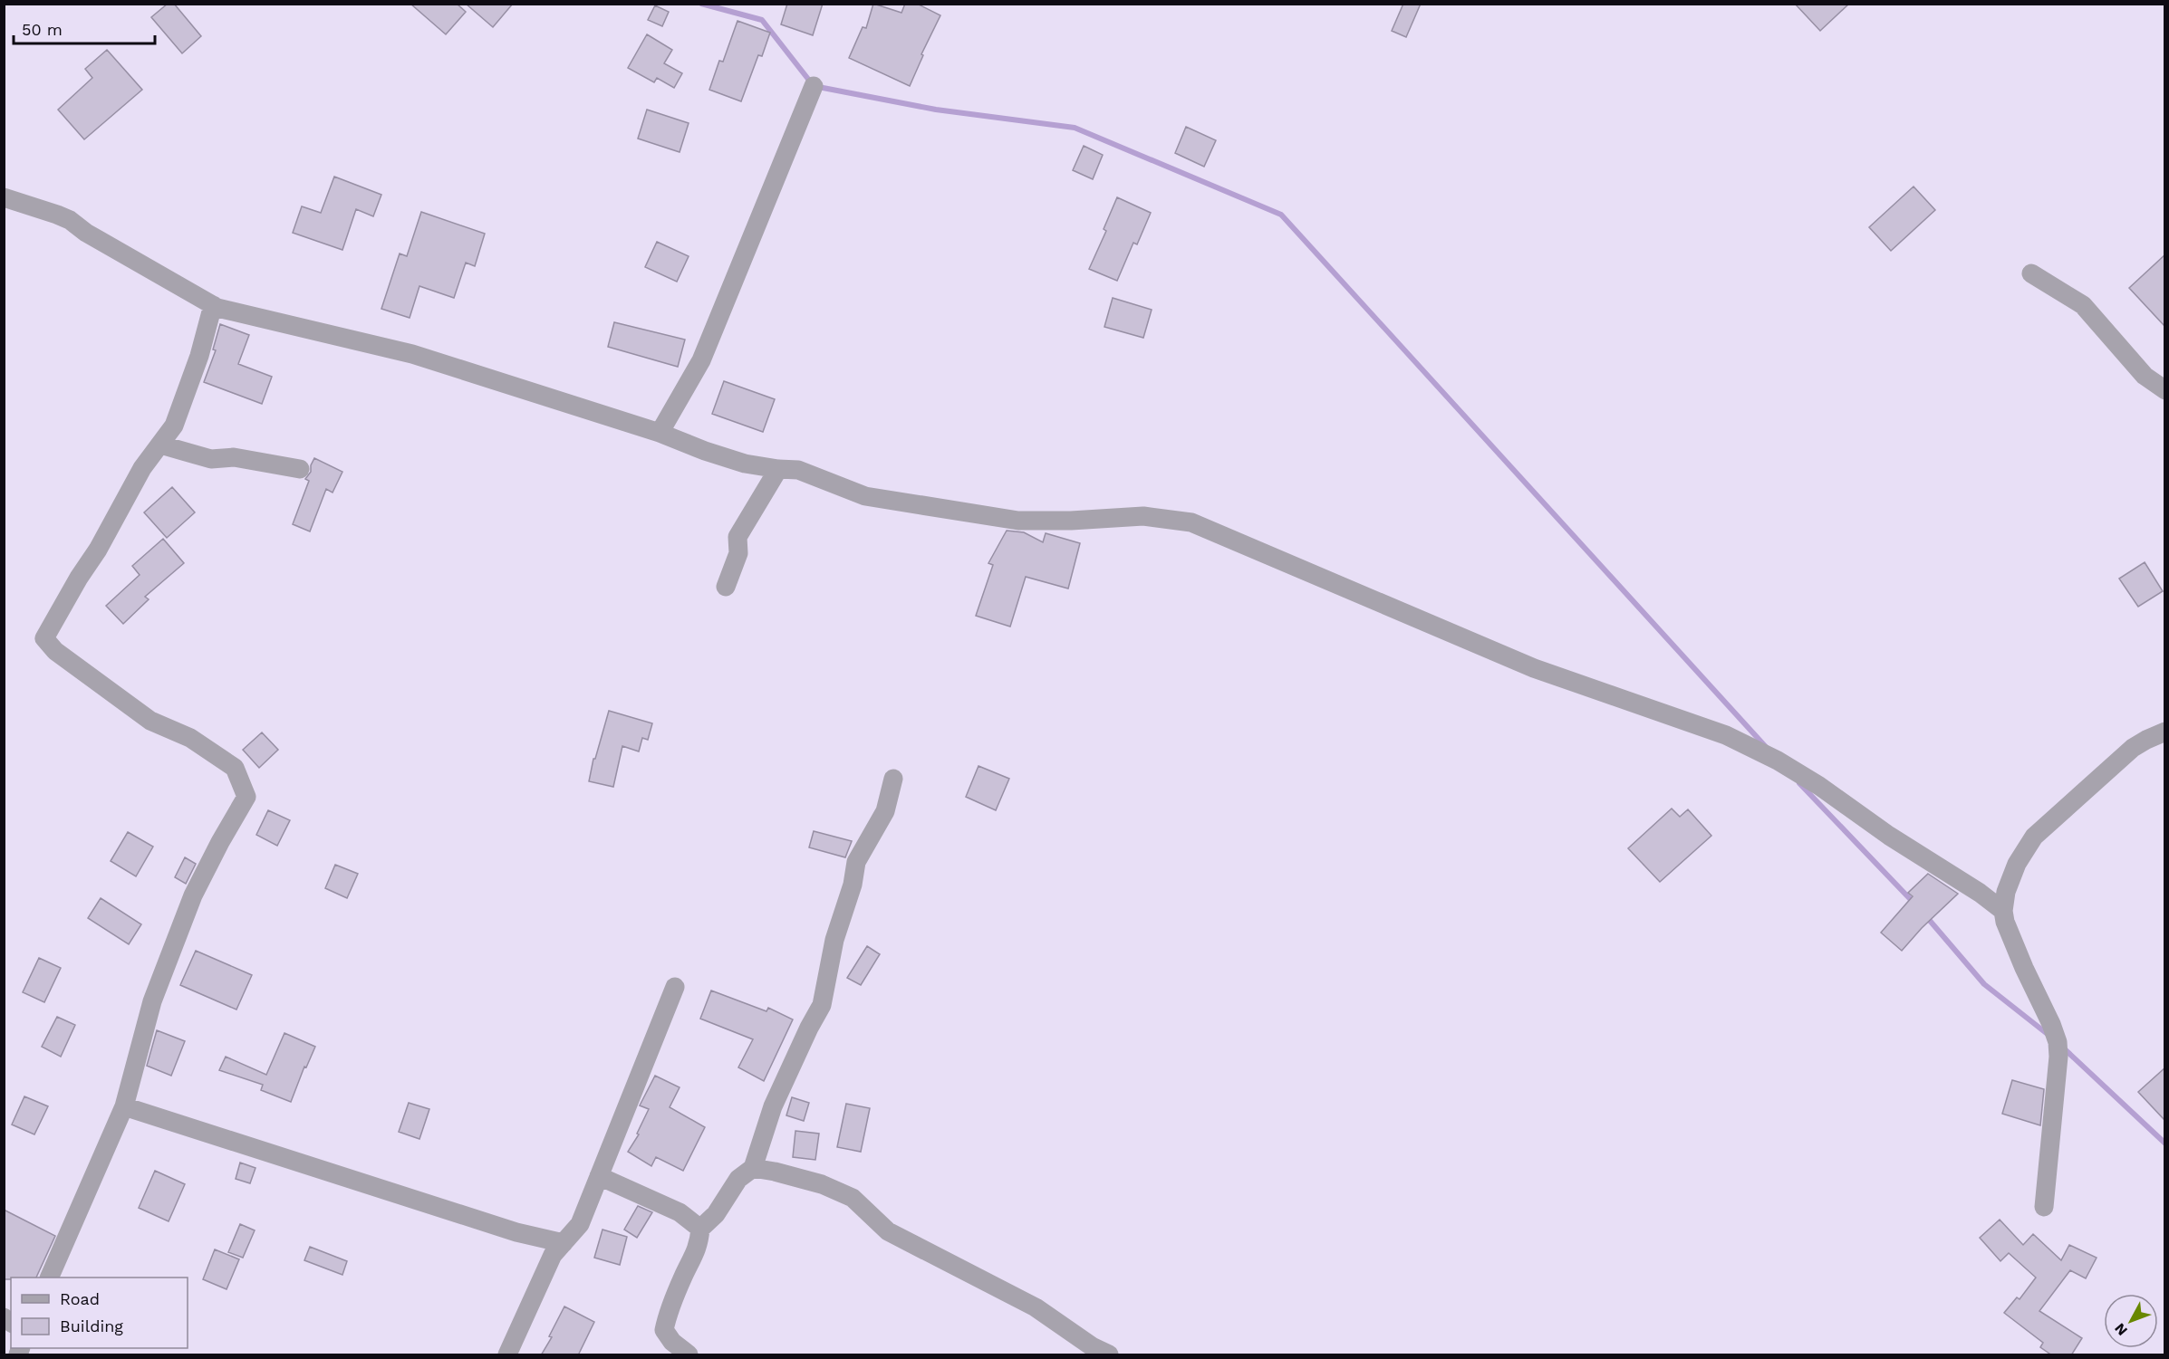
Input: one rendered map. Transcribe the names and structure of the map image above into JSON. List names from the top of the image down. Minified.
{"legend":["Road","Building"],"scale_bar":"50 m","north":"bottom left"}
